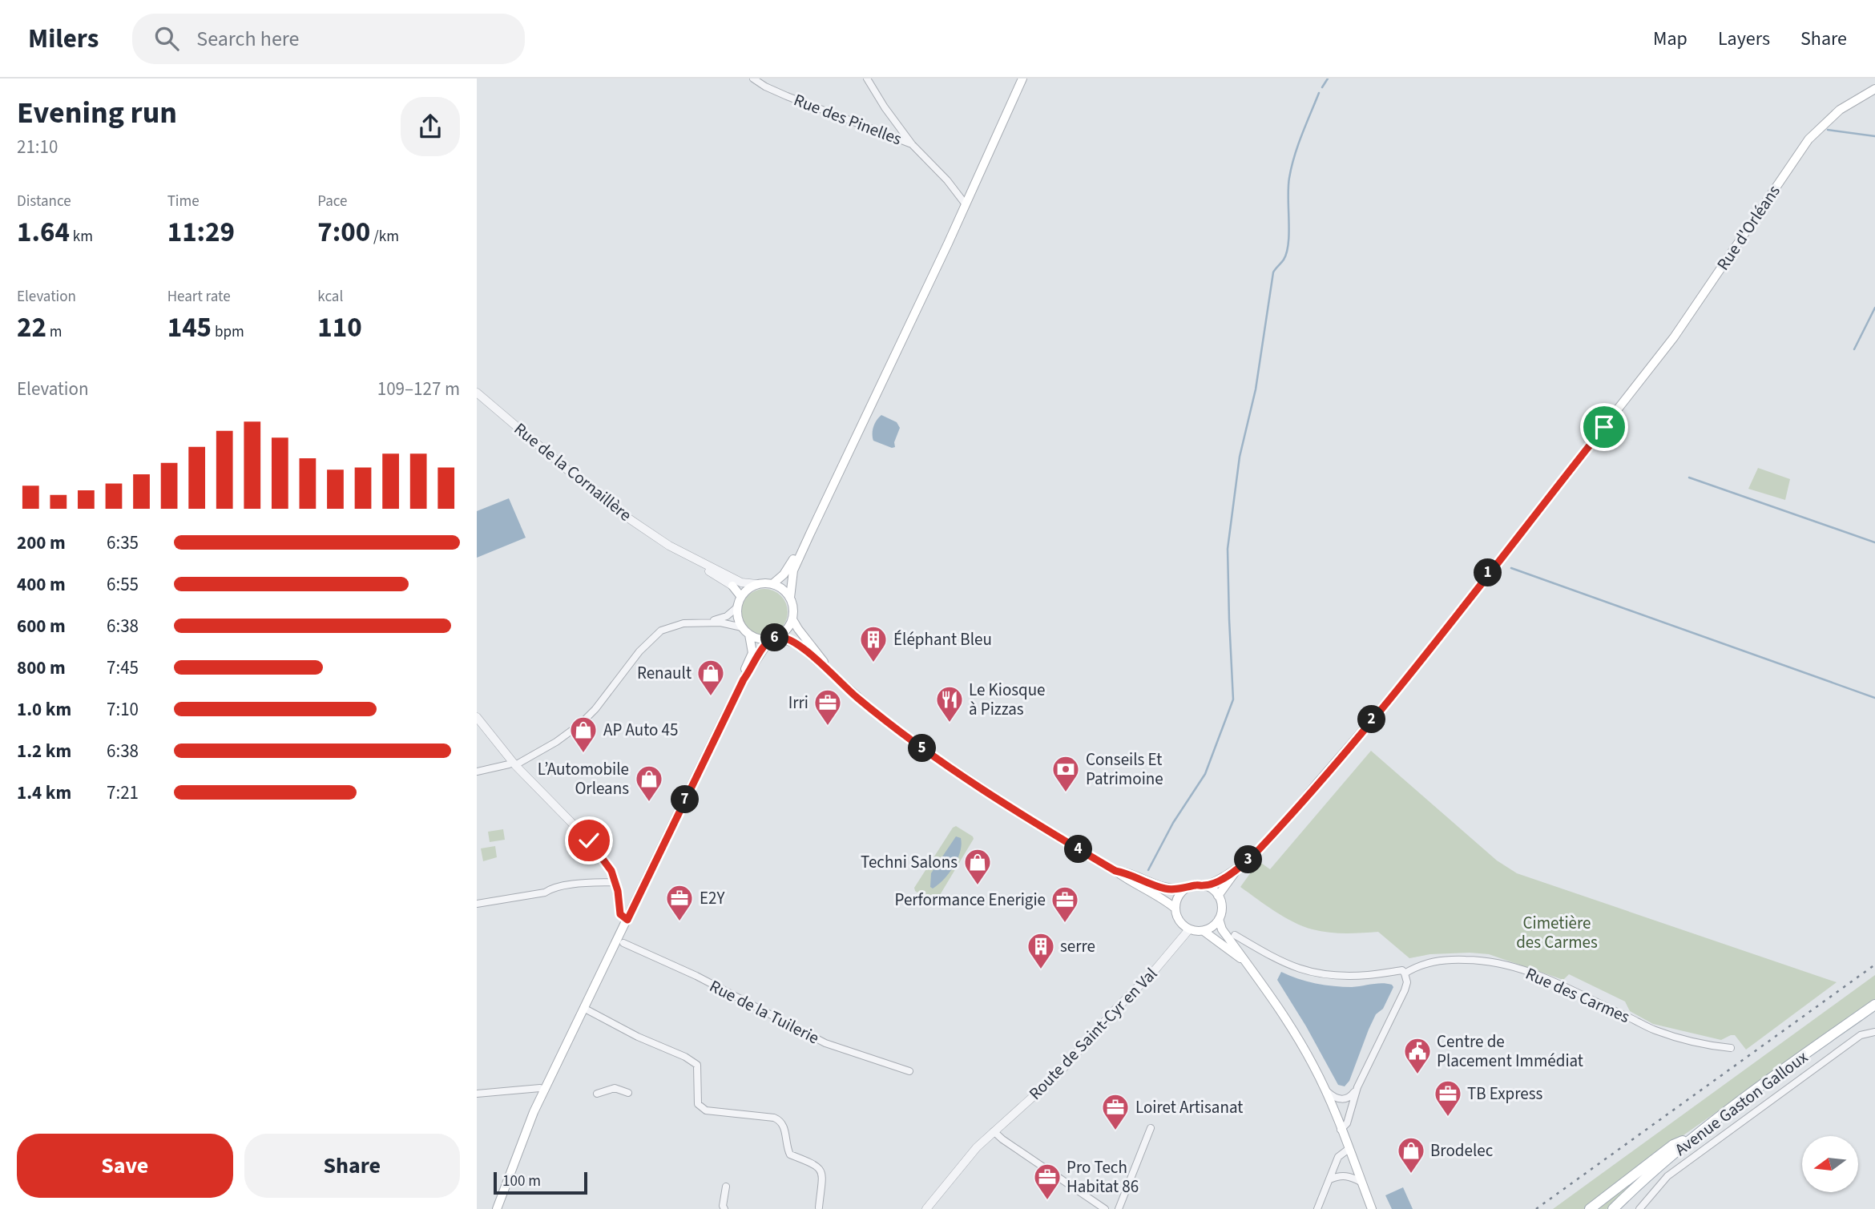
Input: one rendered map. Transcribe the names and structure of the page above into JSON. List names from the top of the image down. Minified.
{"streets":{"main road":["Rue d'Orléans","Rue de la Cornaillère","Avenue Gaston Galloux"],"street":["Rue des Pinelles","Rue des Carmes","Rue de la Tuilerie","Route de Saint-Cyr en Val"]},"parks":["Cimetière des Carmes"],"places":{"building":["Éléphant Bleu","serre"],"shop":["Renault","AP Auto 45","L’Automobile Orleans","Techni Salons","Brodelec"],"restaurant":["Le Kiosque à Pizzas"],"office":["Irri","E2Y","Performance Enerigie","TB Express","Loiret Artisanat","Pro Tech Habitat 86"],"bank":["Conseils Et Patrimoine"],"public building":["Centre de Placement Immédiat"]},"scale_bar":"100 m","north":"left","page":{"header":"Milers","search":"Search here","nav":["Map","Layers","Share"],"heading":["Evening run","21:10"],"stats":[["Distance","1.64 km"],["Time","11:29"],["Pace","7:00 /km"],["Elevation","22 m"],["Heart rate","145 bpm"],["kcal","110"]],"chart":["Elevation","109–127 m"],"list":[{"name":"200 m","note":"6:35"},{"name":"400 m","note":"6:55"},{"name":"600 m","note":"6:38"},{"name":"800 m","note":"7:45"},{"name":"1.0 km","note":"7:10"},{"name":"1.2 km","note":"6:38"},{"name":"1.4 km","note":"7:21"}],"pins":["1","6","2","5","7","4","3"],"buttons":["Save","Share"],"scale":"100 m"}}
